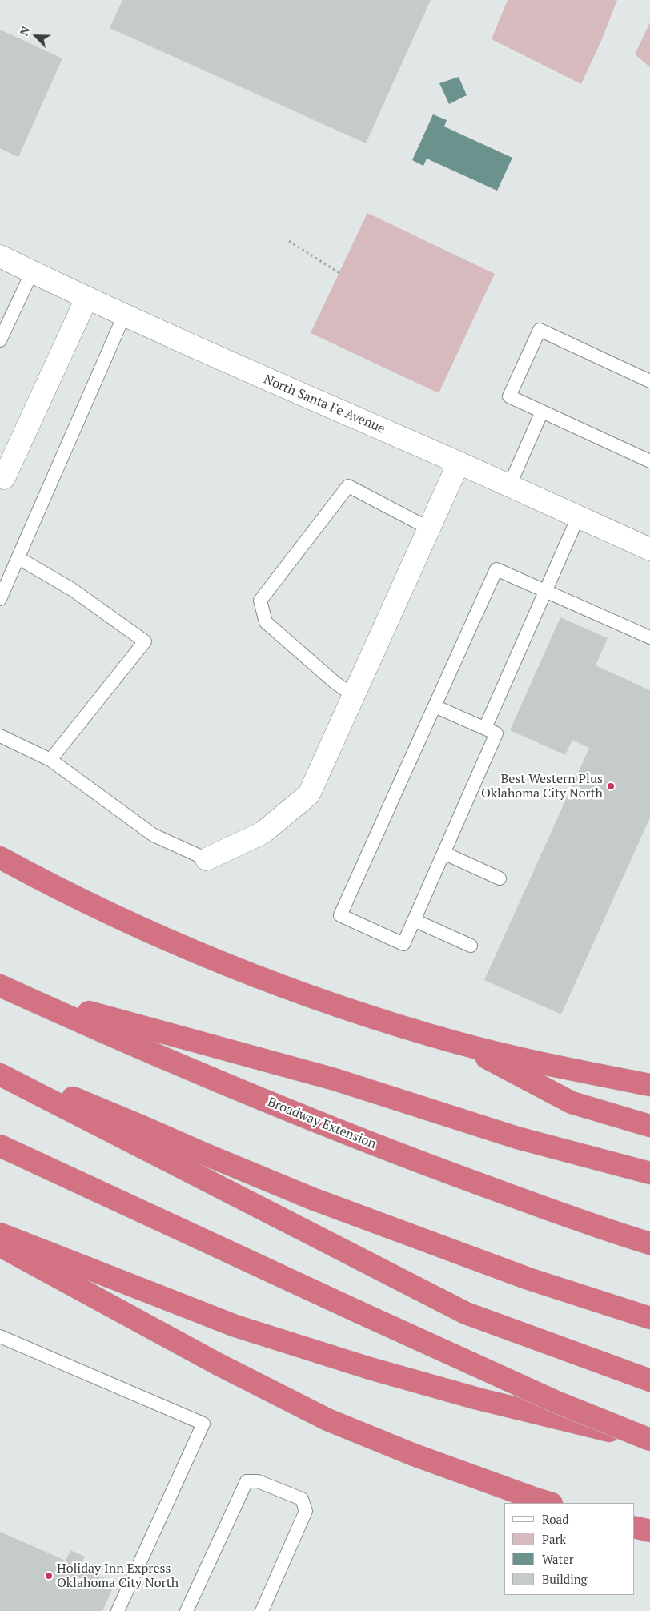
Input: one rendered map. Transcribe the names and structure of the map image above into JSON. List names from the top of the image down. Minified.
{"streets":{"highway":["Broadway Extension"],"street":["North Santa Fe Avenue"]},"places":["Best Western Plus Oklahoma City North","Holiday Inn Express Oklahoma City North"],"legend":["Road","Park","Water","Building"],"north":"top left"}
